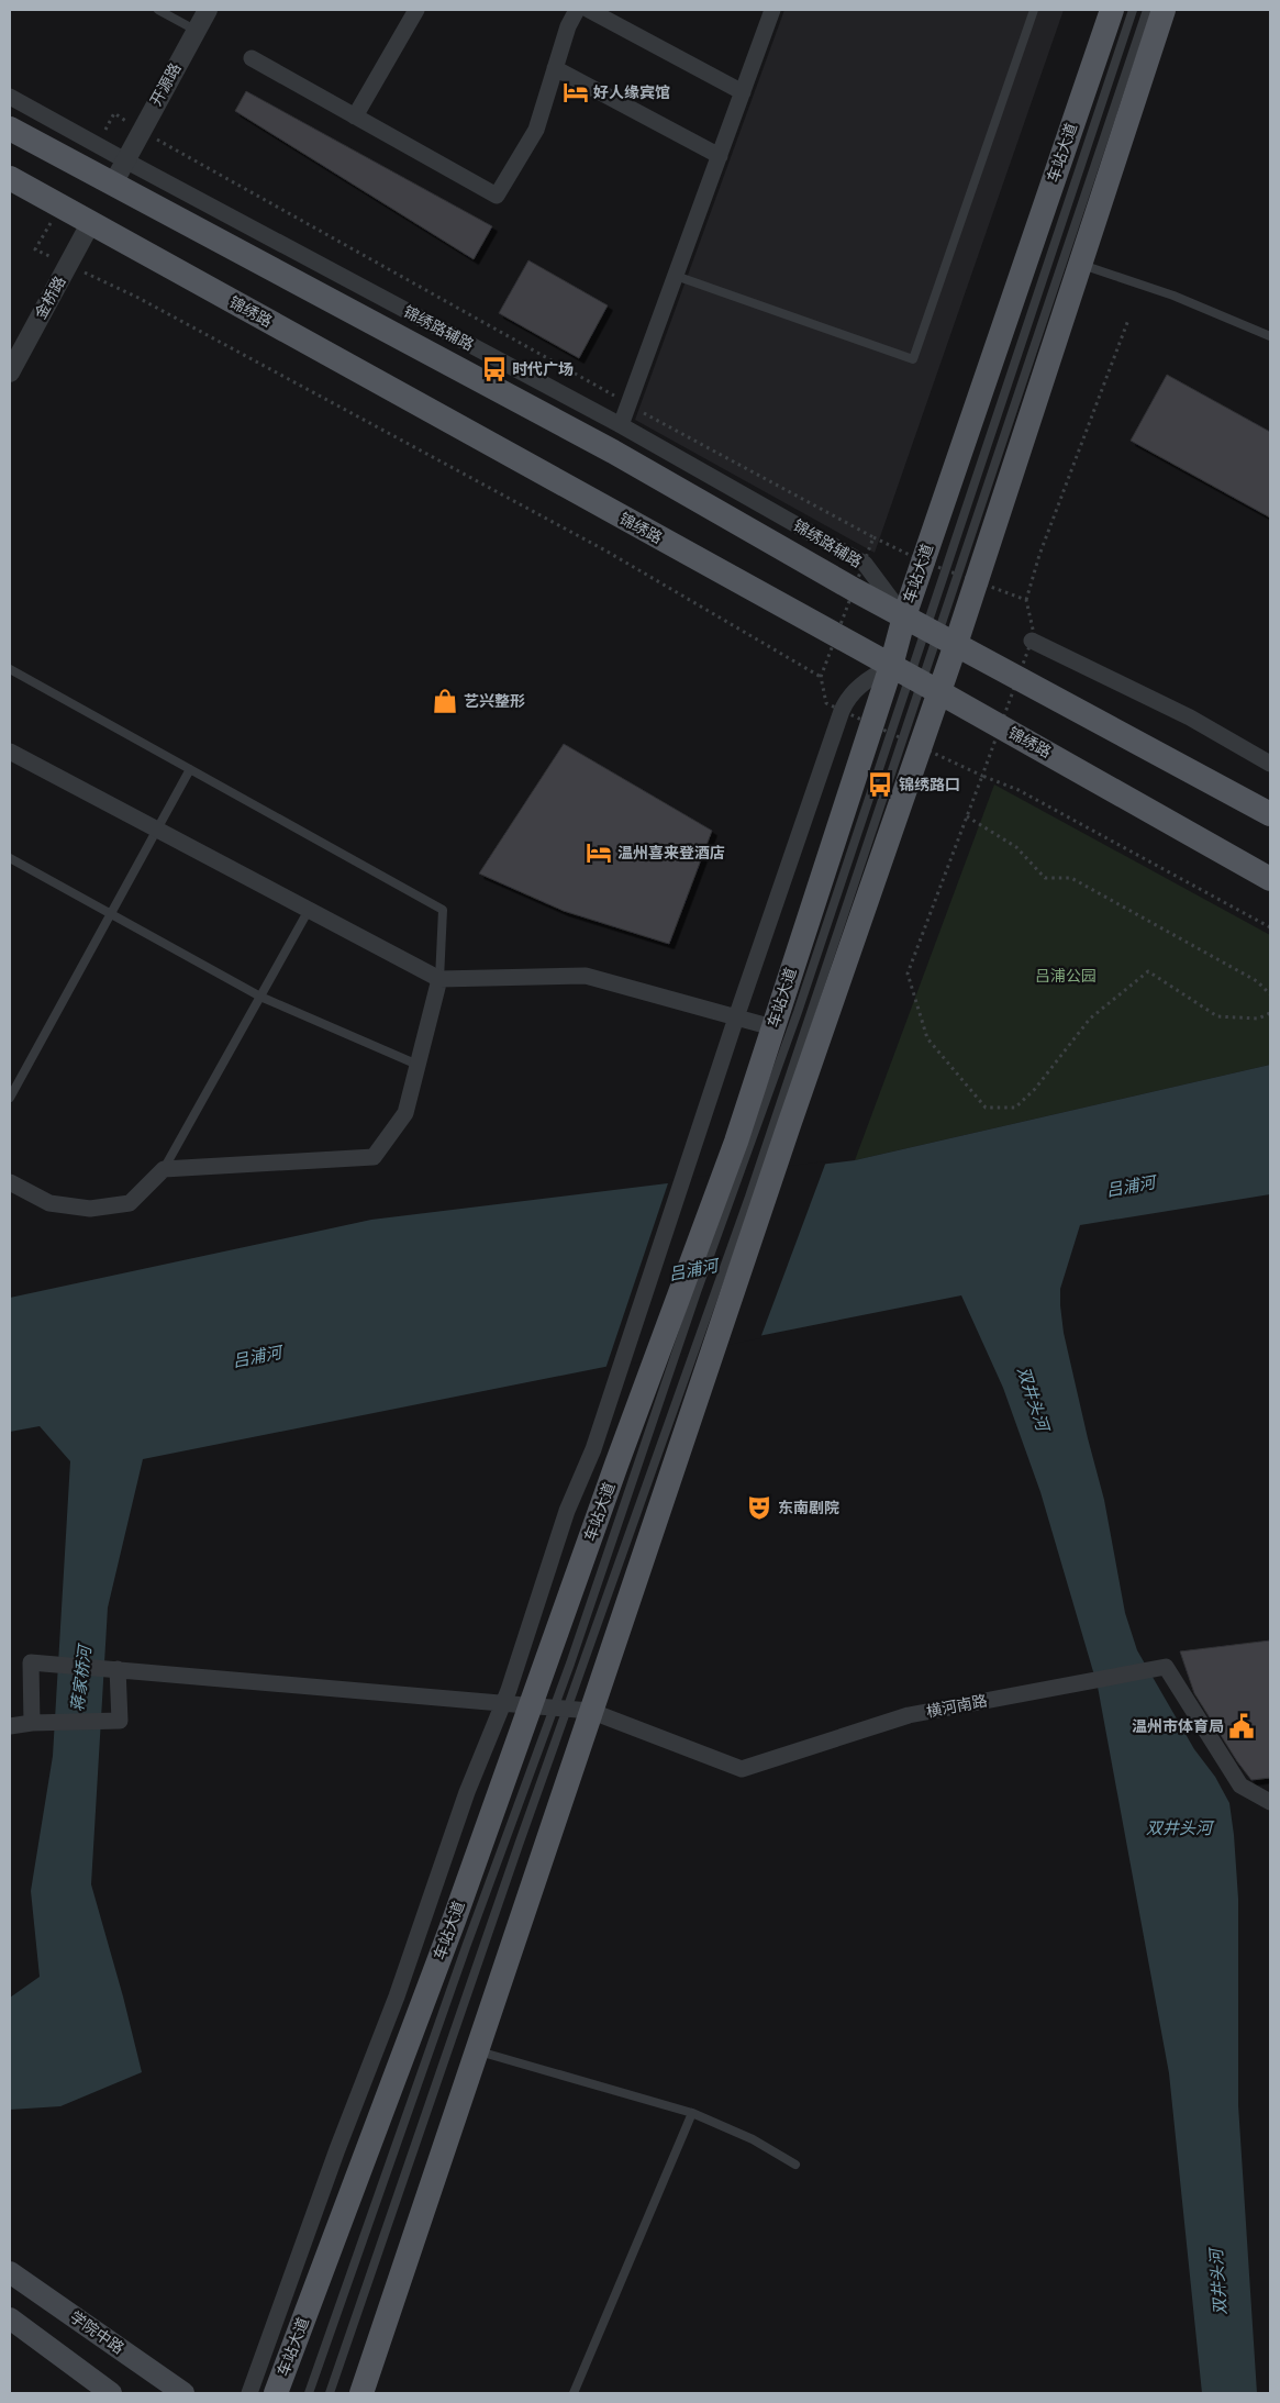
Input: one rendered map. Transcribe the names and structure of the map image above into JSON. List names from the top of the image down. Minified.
{"streets":{"main road":["车站大道","锦绣路","学院中路"],"street":["开源路","金桥路","锦绣路辅路","横河南路"]},"crossings":[["开源路","锦绣路辅路"],["车站大道","锦绣路"],["车站大道","锦绣路辅路"],["车站大道","横河南路"],["金桥路","锦绣路"]],"water":["吕浦河","双井头河","蒋家桥河"],"parks":["吕浦公园"],"places":{"hotel":["好人缘宾馆","温州喜来登酒店"],"bus stop":["时代广场","锦绣路口"],"shop":["艺兴整形"],"theatre":["东南剧院"],"public building":["温州市体育局"]}}
